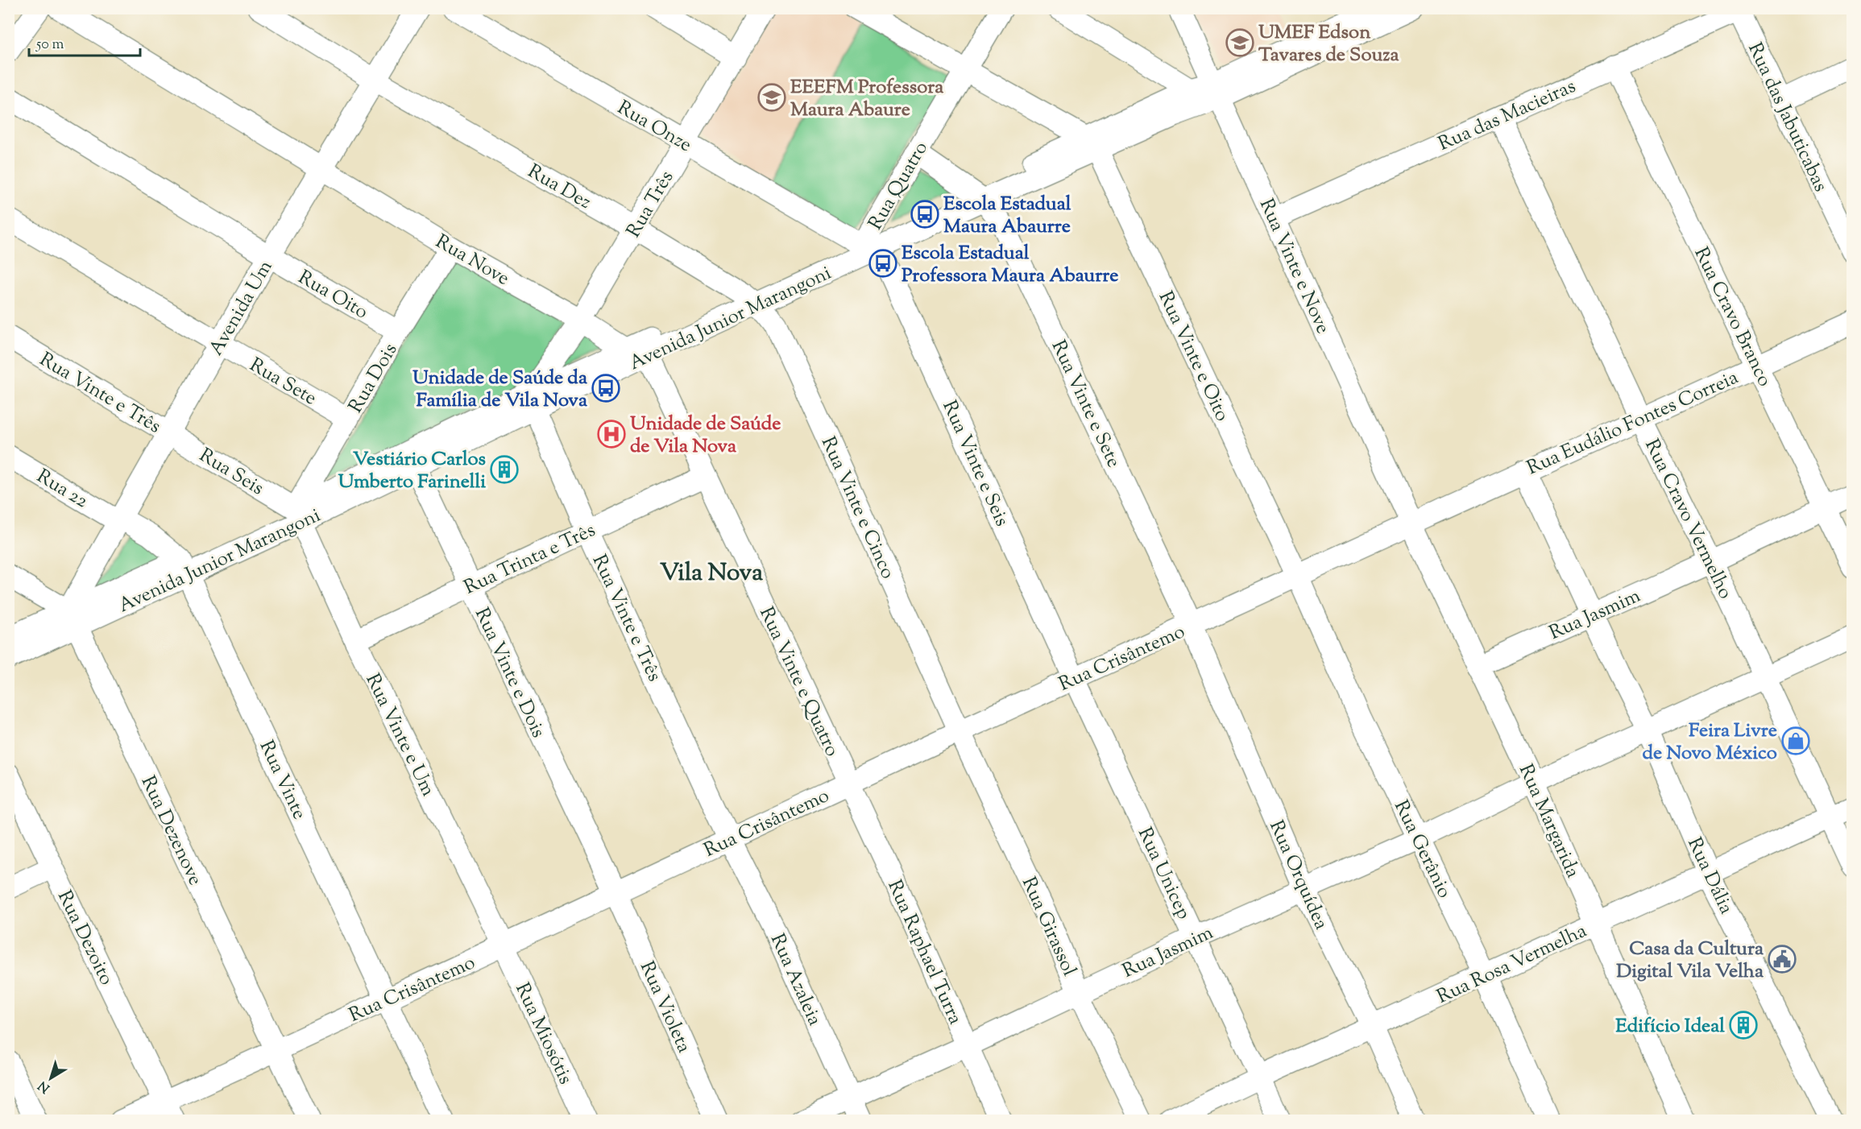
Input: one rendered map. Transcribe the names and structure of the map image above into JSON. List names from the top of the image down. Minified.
{"streets":{"street":["Rua das Macieiras","Rua das Jabuticabas","Rua Onze","Rua Quatro","Rua Dez","Rua Três","Rua Nove","Rua Vinte e Nove","Rua Oito","Avenida Um","Rua Cravo Branco","Avenida Junior Marangoni","Rua Vinte e Oito","Rua Dois","Rua Sete","Rua Vinte e Três","Rua Vinte e Sete","Rua Eudálio Fontes Correia","Rua Vinte e Seis","Rua Seis","Rua 22","Rua Vinte e Cinco","Rua Cravo Vermelho","Rua Trinta e Três","Rua Jasmim","Rua Crisântemo","Rua Vinte e Dois","Rua Vinte e Quatro","Rua Vinte e Um","Rua Vinte","Rua Margarida","Rua Dezenove","Rua Gerânio","Rua Unicep","Rua Orquídea","Rua Dália","Rua Girassol","Rua Dezoito","Rua Raphael Turra","Rua Rosa Vermelha","Rua Azaleia","Rua Violeta","Rua Miosótis"]},"crossings":[["Rua das Macieiras","Rua das Jabuticabas"],["Rua das Macieiras","Rua Vinte e Nove"],["Rua das Macieiras","Rua Cravo Branco"],["Rua das Macieiras","Rua Cravo Vermelho"],["Rua Onze","Rua Quatro"],["Rua Onze","Rua Três"],["Rua Onze","Avenida Junior Marangoni"],["Rua Onze","Rua Vinte e Seis"],["Rua Quatro","Avenida Junior Marangoni"],["Rua Quatro","Rua Vinte e Sete"],["Rua Quatro","Rua Vinte e Seis"],["Rua Dez","Rua Três"],["Rua Dez","Avenida Um"],["Rua Dez","Avenida Junior Marangoni"],["Rua Dez","Rua Vinte e Cinco"],["Rua Três","Rua Nove"],["Rua Três","Avenida Junior Marangoni"],["Rua Três","Rua Vinte e Três"],["Rua Nove","Avenida Um"],["Rua Nove","Avenida Junior Marangoni"],["Rua Nove","Rua Dois"],["Rua Nove","Rua Vinte e Quatro"],["Rua Vinte e Nove","Avenida Junior Marangoni"],["Rua Vinte e Nove","Rua Eudálio Fontes Correia"],["Rua Vinte e Nove","Rua Crisântemo"],["Rua Vinte e Nove","Rua Margarida"],["Rua Oito","Avenida Um"],["Rua Oito","Rua Dois"],["Avenida Um","Avenida Junior Marangoni"],["Avenida Um","Rua Sete"],["Avenida Um","Rua Vinte e Três"],["Avenida Um","Rua Seis"],["Avenida Um","Rua 22"],["Avenida Um","Rua Dezenove"],["Rua Cravo Branco","Rua Eudálio Fontes Correia"],["Rua Cravo Branco","Rua Jasmim"],["Avenida Junior Marangoni","Rua Vinte e Oito"],["Avenida Junior Marangoni","Rua Dois"],["Avenida Junior Marangoni","Rua Vinte e Três"],["Avenida Junior Marangoni","Rua Vinte e Sete"],["Avenida Junior Marangoni","Rua Vinte e Seis"],["Avenida Junior Marangoni","Rua Seis"],["Avenida Junior Marangoni","Rua 22"],["Avenida Junior Marangoni","Rua Vinte e Cinco"],["Avenida Junior Marangoni","Rua Vinte e Dois"],["Avenida Junior Marangoni","Rua Vinte e Quatro"],["Avenida Junior Marangoni","Rua Vinte e Um"],["Avenida Junior Marangoni","Rua Vinte"],["Avenida Junior Marangoni","Rua Dezenove"],["Rua Vinte e Oito","Rua Crisântemo"],["Rua Vinte e Oito","Rua Gerânio"],["Rua Dois","Rua Sete"],["Rua Dois","Rua Seis"],["Rua Dois","Rua Vinte e Um"],["Rua Vinte e Três","Rua Seis"],["Rua Vinte e Três","Rua Trinta e Três"],["Rua Vinte e Três","Rua Crisântemo"],["Rua Vinte e Três","Rua Azaleia"],["Rua Vinte e Sete","Rua Crisântemo"],["Rua Vinte e Sete","Rua Orquídea"],["Rua Eudálio Fontes Correia","Rua Cravo Vermelho"],["Rua Eudálio Fontes Correia","Rua Crisântemo"],["Rua Eudálio Fontes Correia","Rua Margarida"],["Rua Eudálio Fontes Correia","Rua Dália"],["Rua Vinte e Seis","Rua Crisântemo"],["Rua Vinte e Seis","Rua Unicep"],["Rua Seis","Rua Vinte e Um"],["Rua 22","Rua Vinte"],["Rua Vinte e Cinco","Rua Crisântemo"],["Rua Vinte e Cinco","Rua Girassol"],["Rua Cravo Vermelho","Rua Jasmim"],["Rua Cravo Vermelho","Rua Rosa Vermelha"],["Rua Trinta e Três","Rua Vinte e Dois"],["Rua Trinta e Três","Rua Vinte e Quatro"],["Rua Trinta e Três","Rua Vinte e Um"],["Rua Jasmim","Rua Margarida"],["Rua Jasmim","Rua Gerânio"],["Rua Jasmim","Rua Unicep"],["Rua Jasmim","Rua Orquídea"],["Rua Jasmim","Rua Dália"],["Rua Jasmim","Rua Girassol"],["Rua Jasmim","Rua Raphael Turra"],["Rua Jasmim","Rua Azaleia"],["Rua Crisântemo","Rua Vinte e Dois"],["Rua Crisântemo","Rua Vinte e Quatro"],["Rua Crisântemo","Rua Vinte e Um"],["Rua Crisântemo","Rua Vinte"],["Rua Crisântemo","Rua Margarida"],["Rua Crisântemo","Rua Dezenove"],["Rua Crisântemo","Rua Gerânio"],["Rua Crisântemo","Rua Unicep"],["Rua Crisântemo","Rua Orquídea"],["Rua Crisântemo","Rua Girassol"],["Rua Crisântemo","Rua Dezoito"],["Rua Crisântemo","Rua Raphael Turra"],["Rua Crisântemo","Rua Azaleia"],["Rua Crisântemo","Rua Violeta"],["Rua Crisântemo","Rua Miosótis"],["Rua Vinte e Dois","Rua Violeta"],["Rua Vinte e Quatro","Rua Raphael Turra"],["Rua Vinte e Um","Rua Miosótis"],["Rua Margarida","Rua Rosa Vermelha"],["Rua Gerânio","Rua Rosa Vermelha"],["Rua Unicep","Rua Rosa Vermelha"],["Rua Orquídea","Rua Rosa Vermelha"],["Rua Dália","Rua Rosa Vermelha"]],"districts":["Vila Nova"],"places":{"school or university":["UMEF Edson Tavares de Souza","EEEFM Professora Maura Abaure"],"bus stop":["Escola Estadual Maura Abaurre","Escola Estadual Professora Maura Abaurre","Unidade de Saúde da Família de Vila Nova"],"hospital":["Unidade de Saúde de Vila Nova"],"building":["Vestiário Carlos Umberto Farinelli","Edifício Ideal"],"shop":["Feira Livre de Novo México"],"public building":["Casa da Cultura Digital Vila Velha"]},"scale_bar":"50 m","north":"bottom left"}
